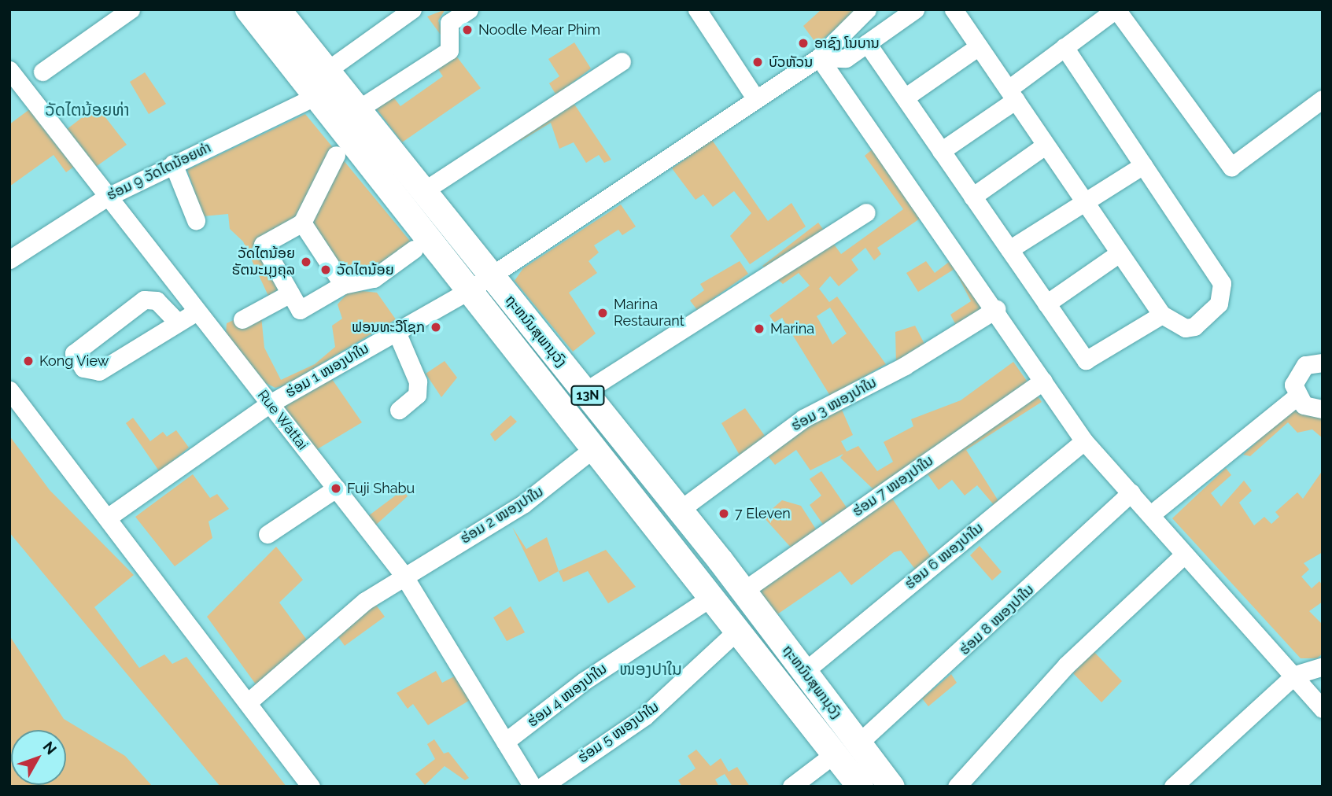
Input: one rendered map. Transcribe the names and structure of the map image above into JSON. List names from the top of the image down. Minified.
{"streets":{"highway":["ຖະຫນົນສຸພານຸວົງ","13N"],"street":["ຮ່ອມ 9 ວັດໄຕນ້ອຍທ່າ","ຮ່ອມ 1 ໜອງປາໃນ","ຮ່ອມ 3 ໜອງປາໃນ","Rue Wattai","ຮ່ອມ 7 ໜອງປາໃນ","ຮ່ອມ 2 ໜອງປາໃນ","ຮ່ອມ 6 ໜອງປາໃນ","ຮ່ອມ 8 ໜອງປາໃນ","ຮ່ອມ 4 ໜອງປາໃນ","ຮ່ອມ 5 ໜອງປາໃນ"]},"crossings":[["ຮ່ອມ 9 ວັດໄຕນ້ອຍທ່າ","ຖະຫນົນສຸພານຸວົງ"],["ຮ່ອມ 9 ວັດໄຕນ້ອຍທ່າ","Rue Wattai"],["ຖະຫນົນສຸພານຸວົງ","ຮ່ອມ 1 ໜອງປາໃນ"],["ຖະຫນົນສຸພານຸວົງ","ຮ່ອມ 3 ໜອງປາໃນ"],["ຖະຫນົນສຸພານຸວົງ","ຮ່ອມ 7 ໜອງປາໃນ"],["ຖະຫນົນສຸພານຸວົງ","ຮ່ອມ 2 ໜອງປາໃນ"],["ຖະຫນົນສຸພານຸວົງ","ຮ່ອມ 6 ໜອງປາໃນ"],["ຖະຫນົນສຸພານຸວົງ","ຮ່ອມ 8 ໜອງປາໃນ"],["ຖະຫນົນສຸພານຸວົງ","ຮ່ອມ 4 ໜອງປາໃນ"],["ຖະຫນົນສຸພານຸວົງ","ຮ່ອມ 5 ໜອງປາໃນ"],["ຮ່ອມ 1 ໜອງປາໃນ","Rue Wattai"],["Rue Wattai","ຮ່ອມ 2 ໜອງປາໃນ"],["Rue Wattai","ຮ່ອມ 4 ໜອງປາໃນ"]],"districts":["ວັດໄຕນ້ອຍທ່າ","ໜອງປາໃນ"],"places":["Noodle Mear Phim","ອາຊົງ ໂນບານ","ບົວຫັວນ","ວັດໄຕນ້ອຍ ຣັຕນະມຸງຄຸລ","ວັດໄຕນ້ອຍ","Marina Restaurant","ຟອນທະວີໂຊກ","Marina","Kong View","Fuji Shabu","7 Eleven"],"north":"top right"}
